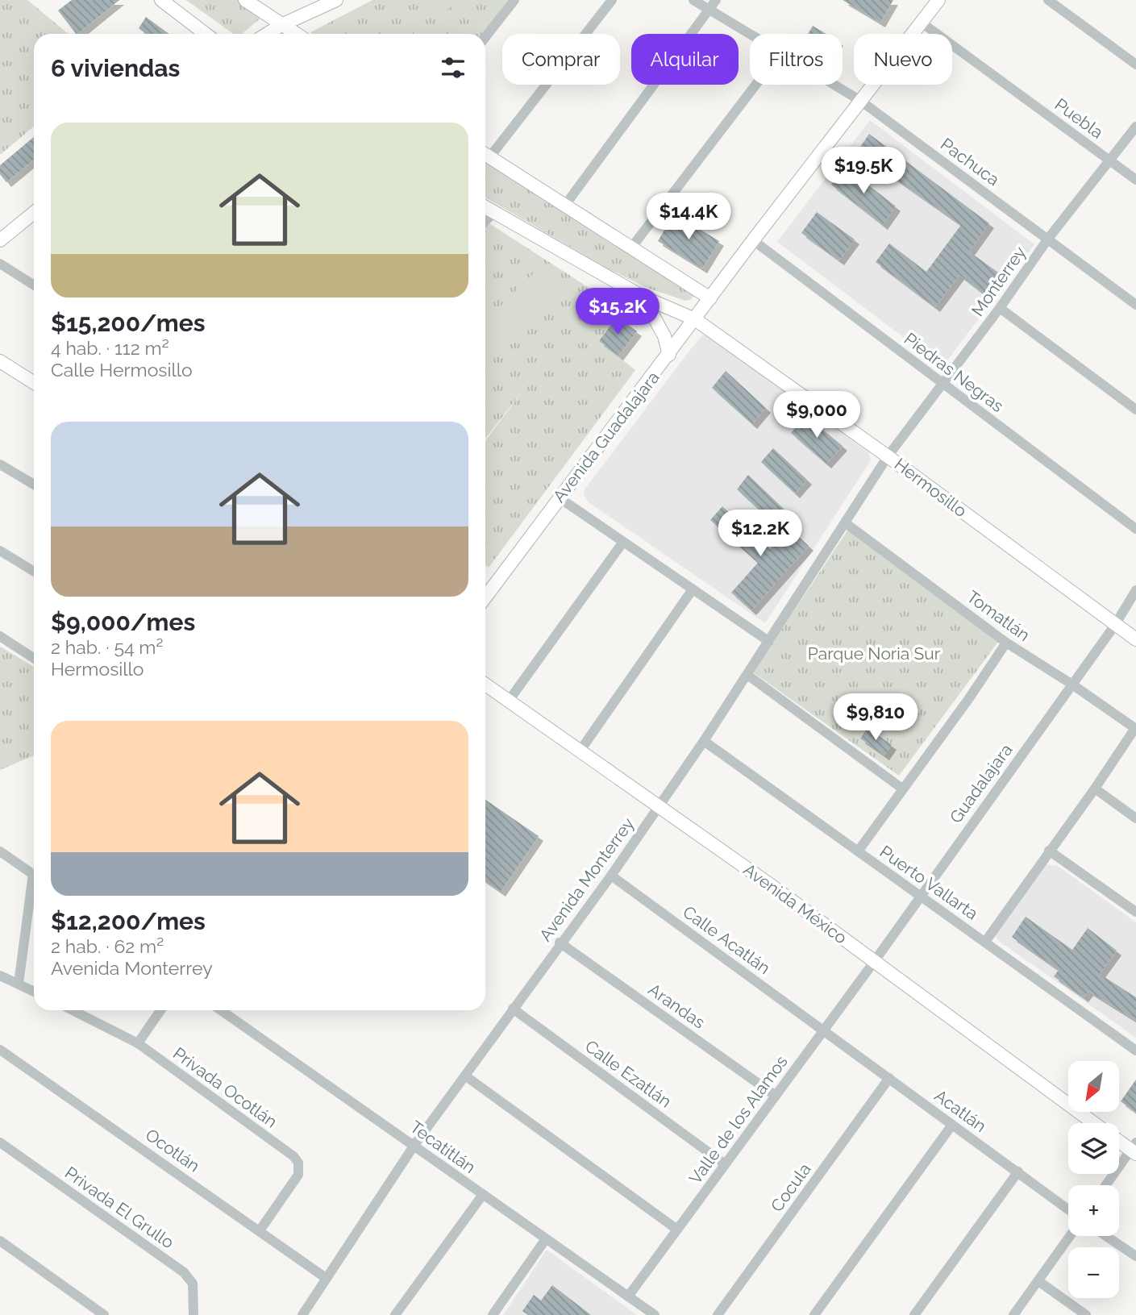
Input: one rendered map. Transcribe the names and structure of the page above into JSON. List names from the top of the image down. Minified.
{"streets":{"main road":["Avenida Guadalajara","Hermosillo","Avenida México"],"street":["Puebla","Pachuca","Monterrey","Piedras Negras","Tomatlán","Guadalajara","Avenida Monterrey","Puerto Vallarta","Calle Acatlán","Arandas","Calle Ezatlán","Privada Ocotlán","Acatlán","Valle de los Alamos","Tecatitlán","Ocotlán","Cocula","Privada El Grullo"]},"crossings":[["Puebla","Monterrey"],["Puebla","Avenida Guadalajara"],["Pachuca","Monterrey"],["Pachuca","Avenida Guadalajara"],["Monterrey","Piedras Negras"],["Monterrey","Hermosillo"],["Monterrey","Avenida Monterrey"],["Piedras Negras","Avenida Guadalajara"],["Avenida Guadalajara","Hermosillo"],["Hermosillo","Guadalajara"],["Hermosillo","Avenida Monterrey"],["Tomatlán","Guadalajara"],["Tomatlán","Avenida Monterrey"],["Guadalajara","Puerto Vallarta"],["Guadalajara","Avenida México"],["Guadalajara","Valle de los Alamos"],["Avenida Monterrey","Puerto Vallarta"],["Avenida Monterrey","Avenida México"],["Avenida Monterrey","Calle Acatlán"],["Avenida Monterrey","Arandas"],["Avenida Monterrey","Calle Ezatlán"],["Avenida Monterrey","Tecatitlán"],["Avenida Monterrey","Ocotlán"],["Avenida México","Valle de los Alamos"],["Calle Acatlán","Acatlán"],["Calle Acatlán","Valle de los Alamos"],["Arandas","Valle de los Alamos"],["Calle Ezatlán","Valle de los Alamos"],["Privada Ocotlán","Ocotlán"],["Acatlán","Valle de los Alamos"],["Acatlán","Cocula"],["Valle de los Alamos","Tecatitlán"]],"parks":["Parque Noria Sur"],"north":"bottom left","page":{"chip":["Comprar","Alquilar","Filtros","Nuevo"],"heading":"6 viviendas","list":[{"name":"$15,200/mes","note":"4 hab. · 112 m² · Calle Hermosillo"},{"name":"$9,000/mes","note":"2 hab. · 54 m² · Hermosillo"},{"name":"$12,200/mes","note":"2 hab. · 62 m² · Avenida Monterrey"}],"price":["$19.5K","$14.4K","$15.2K","$9,000","$12.2K","$9,810"],"map_buttons":["+","−"]}}
